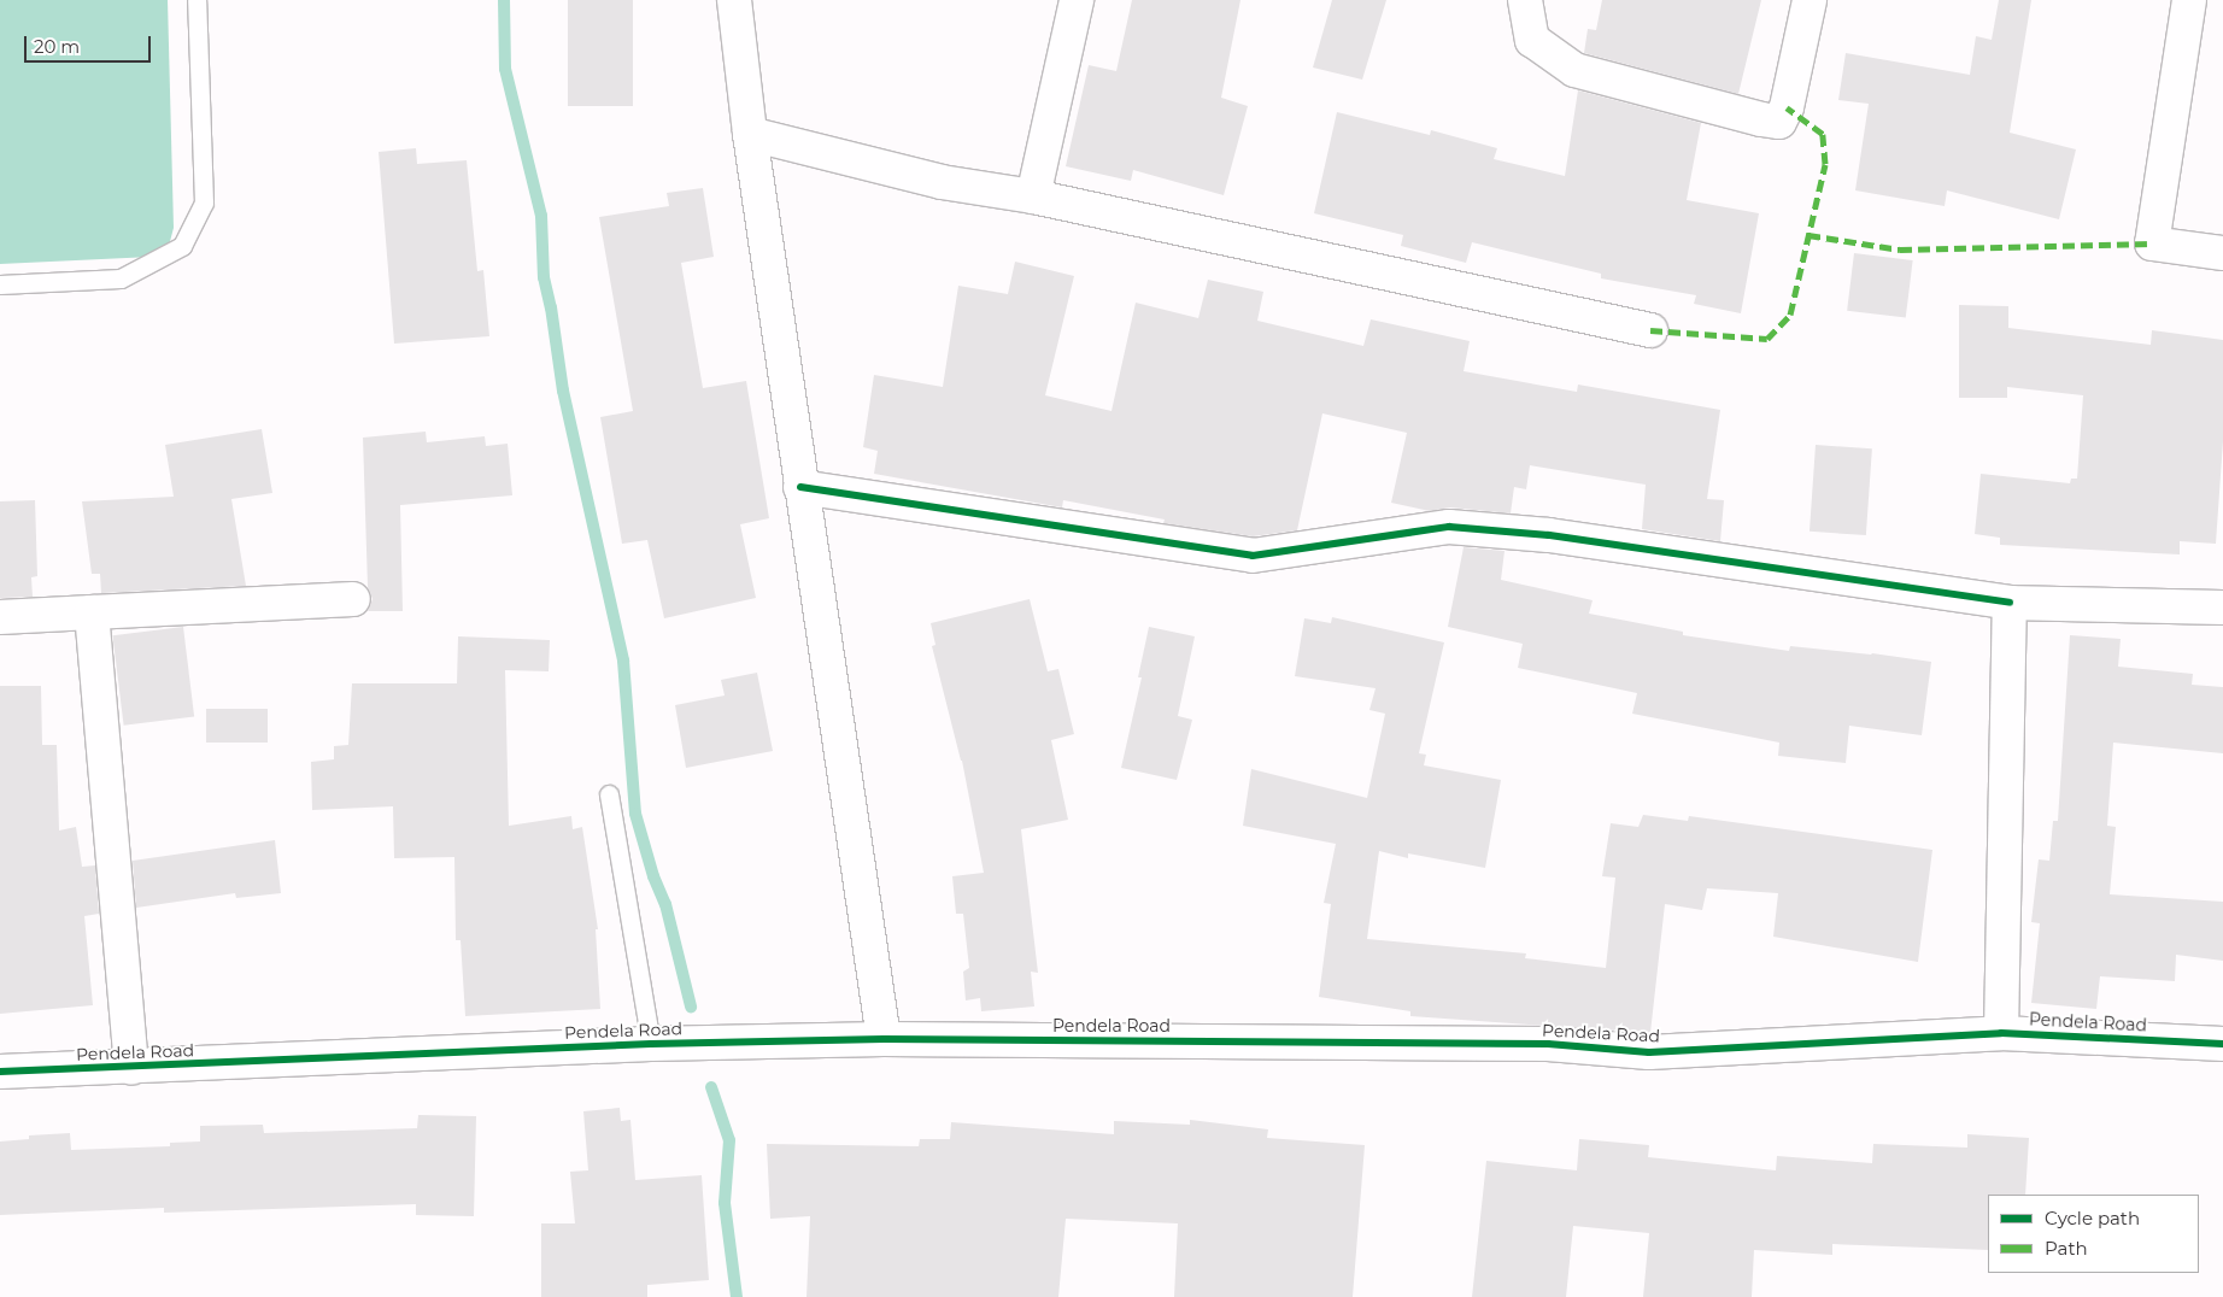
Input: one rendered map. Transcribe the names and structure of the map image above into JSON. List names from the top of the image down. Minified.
{"streets":{"street":["Pendela Road"]},"legend":["Cycle path","Path"],"scale_bar":"20 m"}
